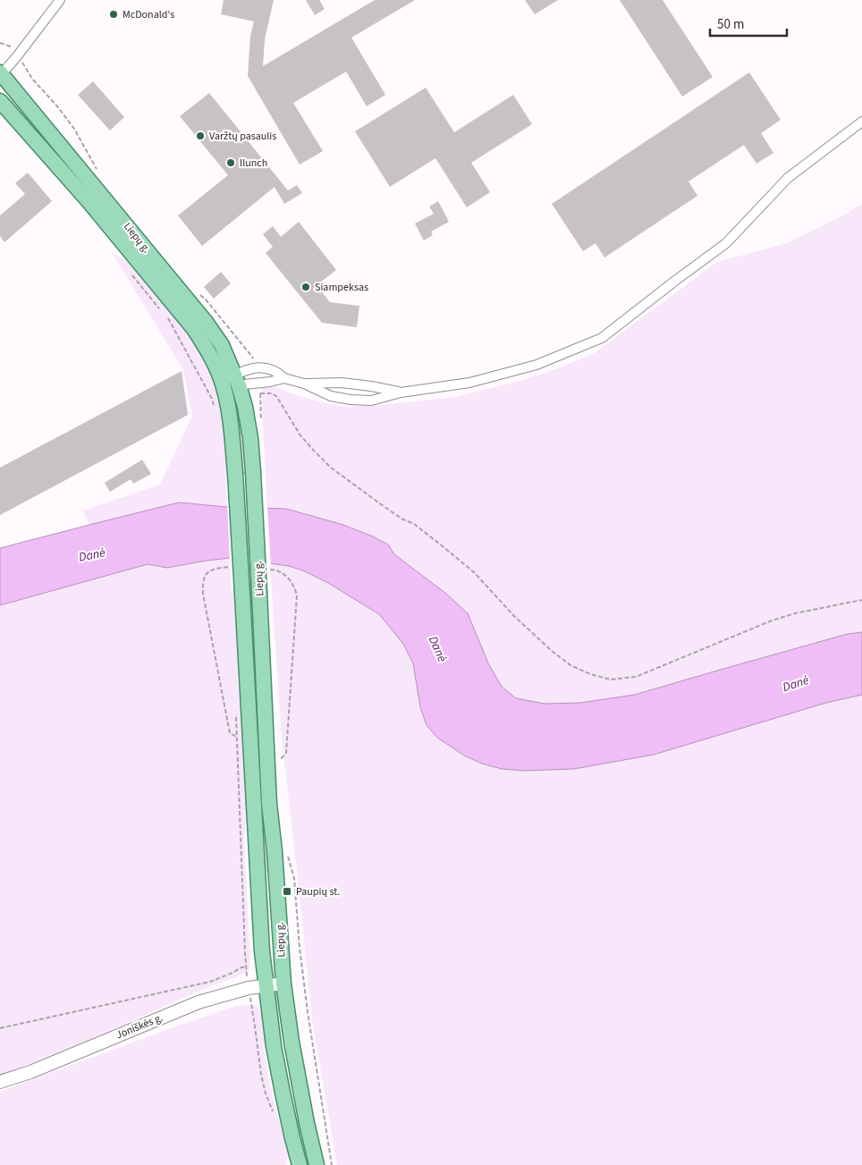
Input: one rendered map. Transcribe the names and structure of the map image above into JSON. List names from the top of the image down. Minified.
{"streets":{"main road":["Liepų g.","Joniškės g."]},"crossings":[["Liepų g.","Joniškės g."]],"water":["Danė"],"places":{"other":["McDonald's","Varžtų pasaulis","Ilunch","Siampeksas"],"transit":["Paupių st."]},"scale_bar":"50 m"}
